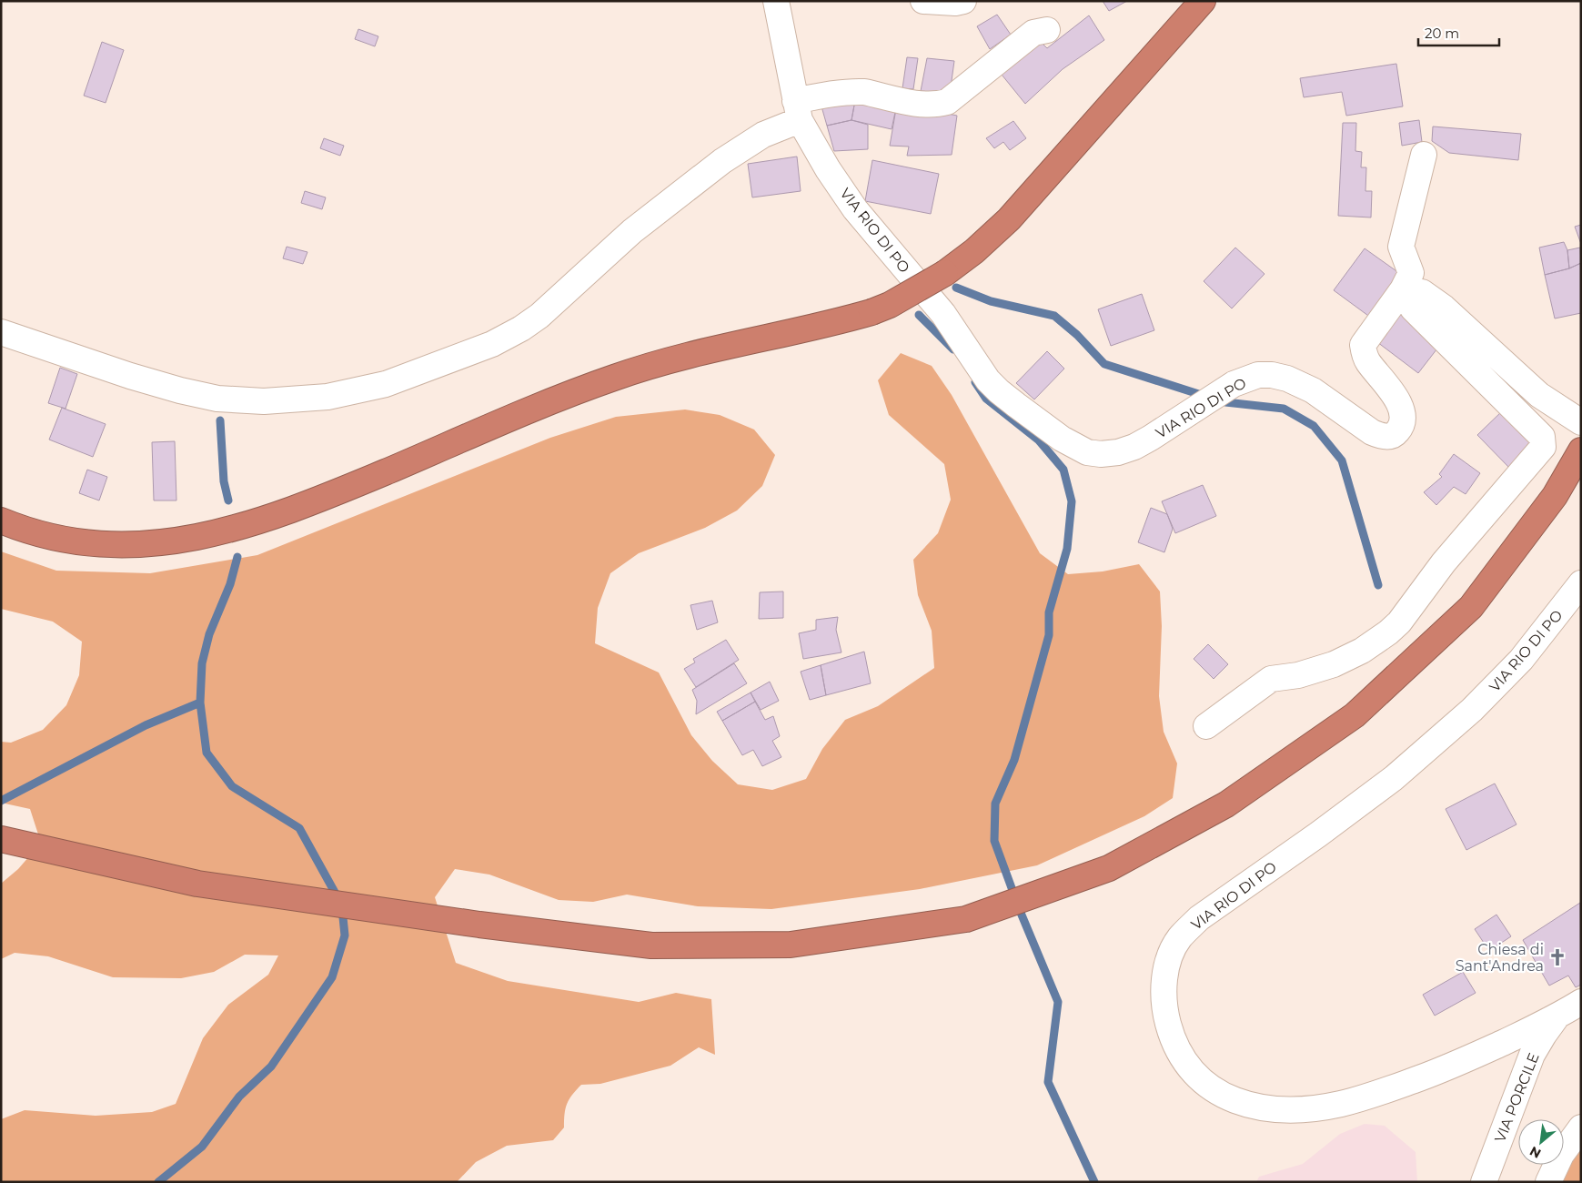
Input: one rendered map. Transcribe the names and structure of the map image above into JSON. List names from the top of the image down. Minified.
{"streets":{"street":["VIA RIO DI PO","VIA PORCILE"]},"crossings":[["VIA RIO DI PO","VIA PORCILE"]],"places":{"church":["Chiesa di Sant'Andrea"]},"scale_bar":"20 m","north":"bottom left"}
